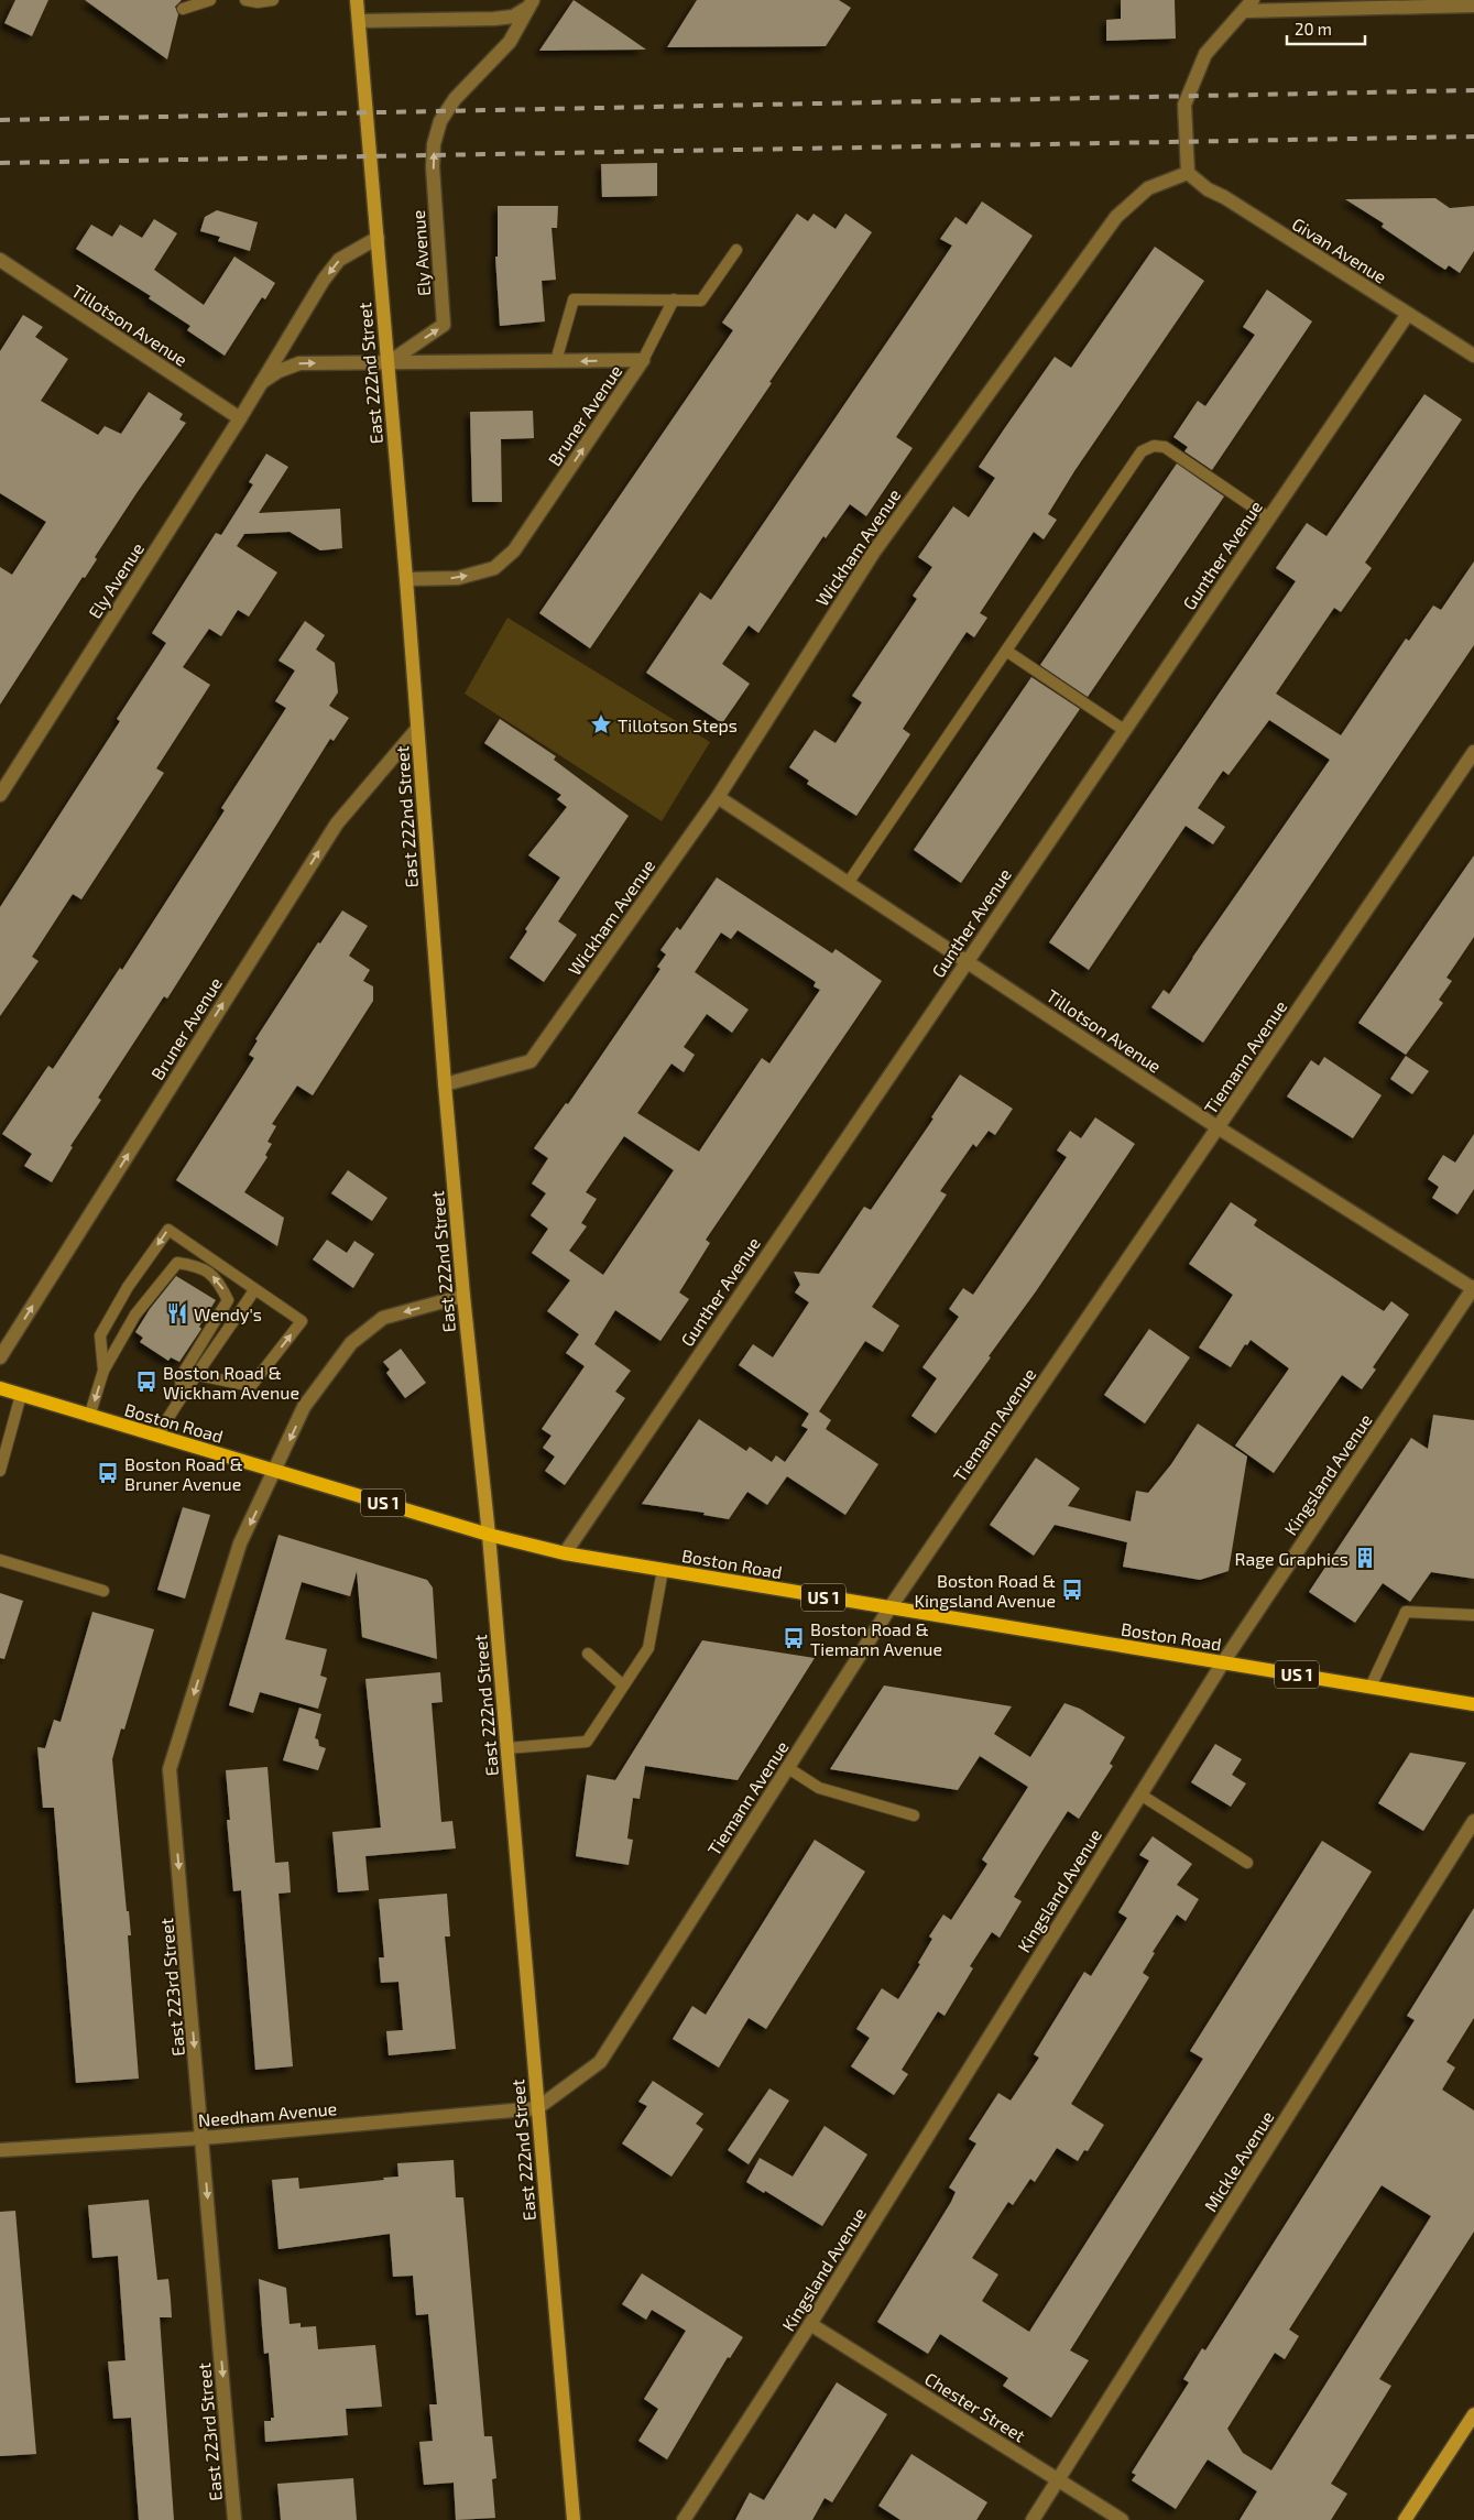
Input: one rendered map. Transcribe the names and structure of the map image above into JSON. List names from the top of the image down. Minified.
{"streets":{"main road":["Boston Road","US 1"],"street":["Givan Avenue","Ely Avenue","Tillotson Avenue","East 222nd Street","Bruner Avenue","Wickham Avenue","Gunther Avenue","Tiemann Avenue","Kingsland Avenue","East 223rd Street","Needham Avenue","Mickle Avenue","Chester Street"]},"crossings":[["Givan Avenue","Wickham Avenue"],["Givan Avenue","Gunther Avenue"],["Ely Avenue","Tillotson Avenue"],["Ely Avenue","East 222nd Street"],["Ely Avenue","Bruner Avenue"],["Tillotson Avenue","Wickham Avenue"],["Tillotson Avenue","Gunther Avenue"],["Tillotson Avenue","Tiemann Avenue"],["Tillotson Avenue","Kingsland Avenue"],["East 222nd Street","Bruner Avenue"],["East 222nd Street","Wickham Avenue"],["East 222nd Street","Tiemann Avenue"],["East 222nd Street","Boston Road"],["East 222nd Street","Needham Avenue"],["Gunther Avenue","Boston Road"],["Tiemann Avenue","Boston Road"],["Tiemann Avenue","Needham Avenue"],["Boston Road","Kingsland Avenue"],["Boston Road","East 223rd Street"],["Kingsland Avenue","Chester Street"],["East 223rd Street","Needham Avenue"],["Mickle Avenue","Chester Street"]],"one_way":["Bruner Avenue","East 223rd Street"],"places":{"place":["Tillotson Steps"],"restaurant":["Wendy's"],"bus stop":["Boston Road & Wickham Avenue","Boston Road & Bruner Avenue","Boston Road & Kingsland Avenue","Boston Road & Tiemann Avenue"],"building":["Rage Graphics"]},"scale_bar":"20 m"}
